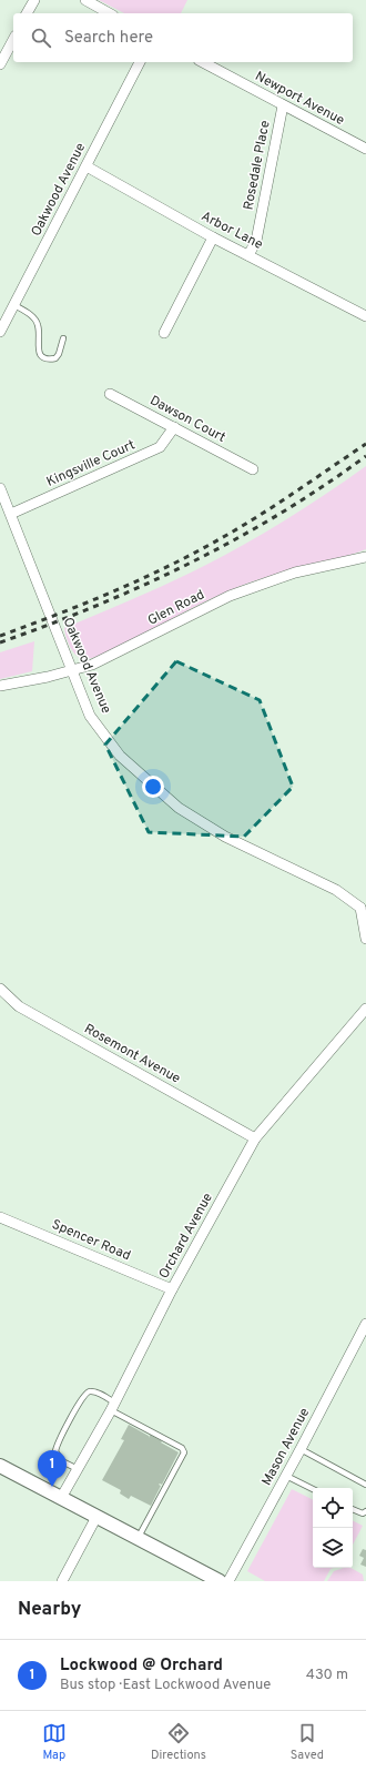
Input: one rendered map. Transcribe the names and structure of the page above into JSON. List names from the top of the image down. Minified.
{"streets":{"street":["Newport Avenue","Rosedale Place","Oakwood Avenue","Arbor Lane","Dawson Court","Kingsville Court","Glen Road","Rosemont Avenue","Orchard Avenue","Spencer Road","Mason Avenue"]},"crossings":[["Newport Avenue","Rosedale Place"],["Rosedale Place","Arbor Lane"],["Oakwood Avenue","Arbor Lane"],["Oakwood Avenue","Kingsville Court"],["Oakwood Avenue","Glen Road"],["Dawson Court","Kingsville Court"],["Rosemont Avenue","Orchard Avenue"],["Orchard Avenue","Spencer Road"]],"page":{"search":"Search here","pins":"1","heading":"Nearby","list":[{"mark":"1","name":"Lockwood @ Orchard","note":"Bus stop · East Lockwood Avenue","value":"430 m"}],"nav":["Map","Directions","Saved"]}}
